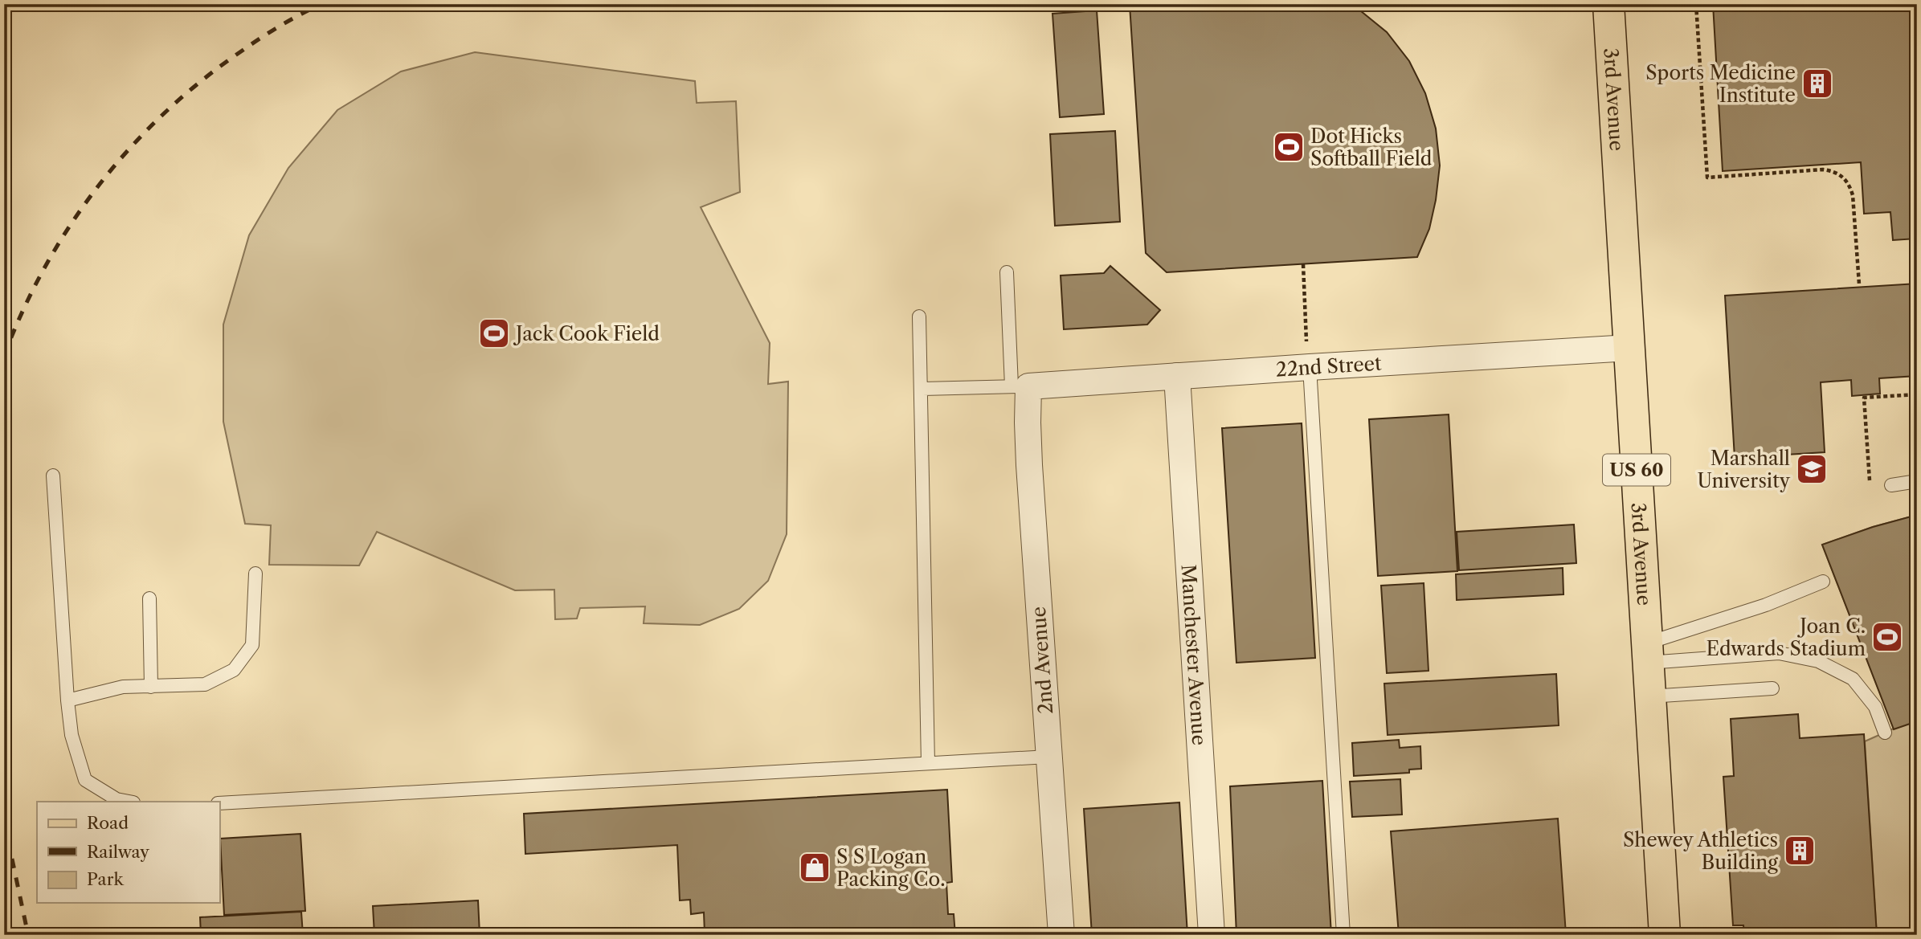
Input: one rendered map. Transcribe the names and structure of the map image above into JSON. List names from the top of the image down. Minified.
{"streets":{"main road":["3rd Avenue","US 60"],"street":["22nd Street","Manchester Avenue","2nd Avenue"]},"crossings":[["3rd Avenue","22nd Street"],["22nd Street","Manchester Avenue"],["22nd Street","2nd Avenue"]],"places":{"building":["Sports Medicine Institute","Shewey Athletics Building"],"sports":["Dot Hicks Softball Field","Jack Cook Field","Joan C. Edwards Stadium"],"school or university":["Marshall University"],"shop":["S S Logan Packing Co."]},"legend":["Road","Railway","Park"]}
